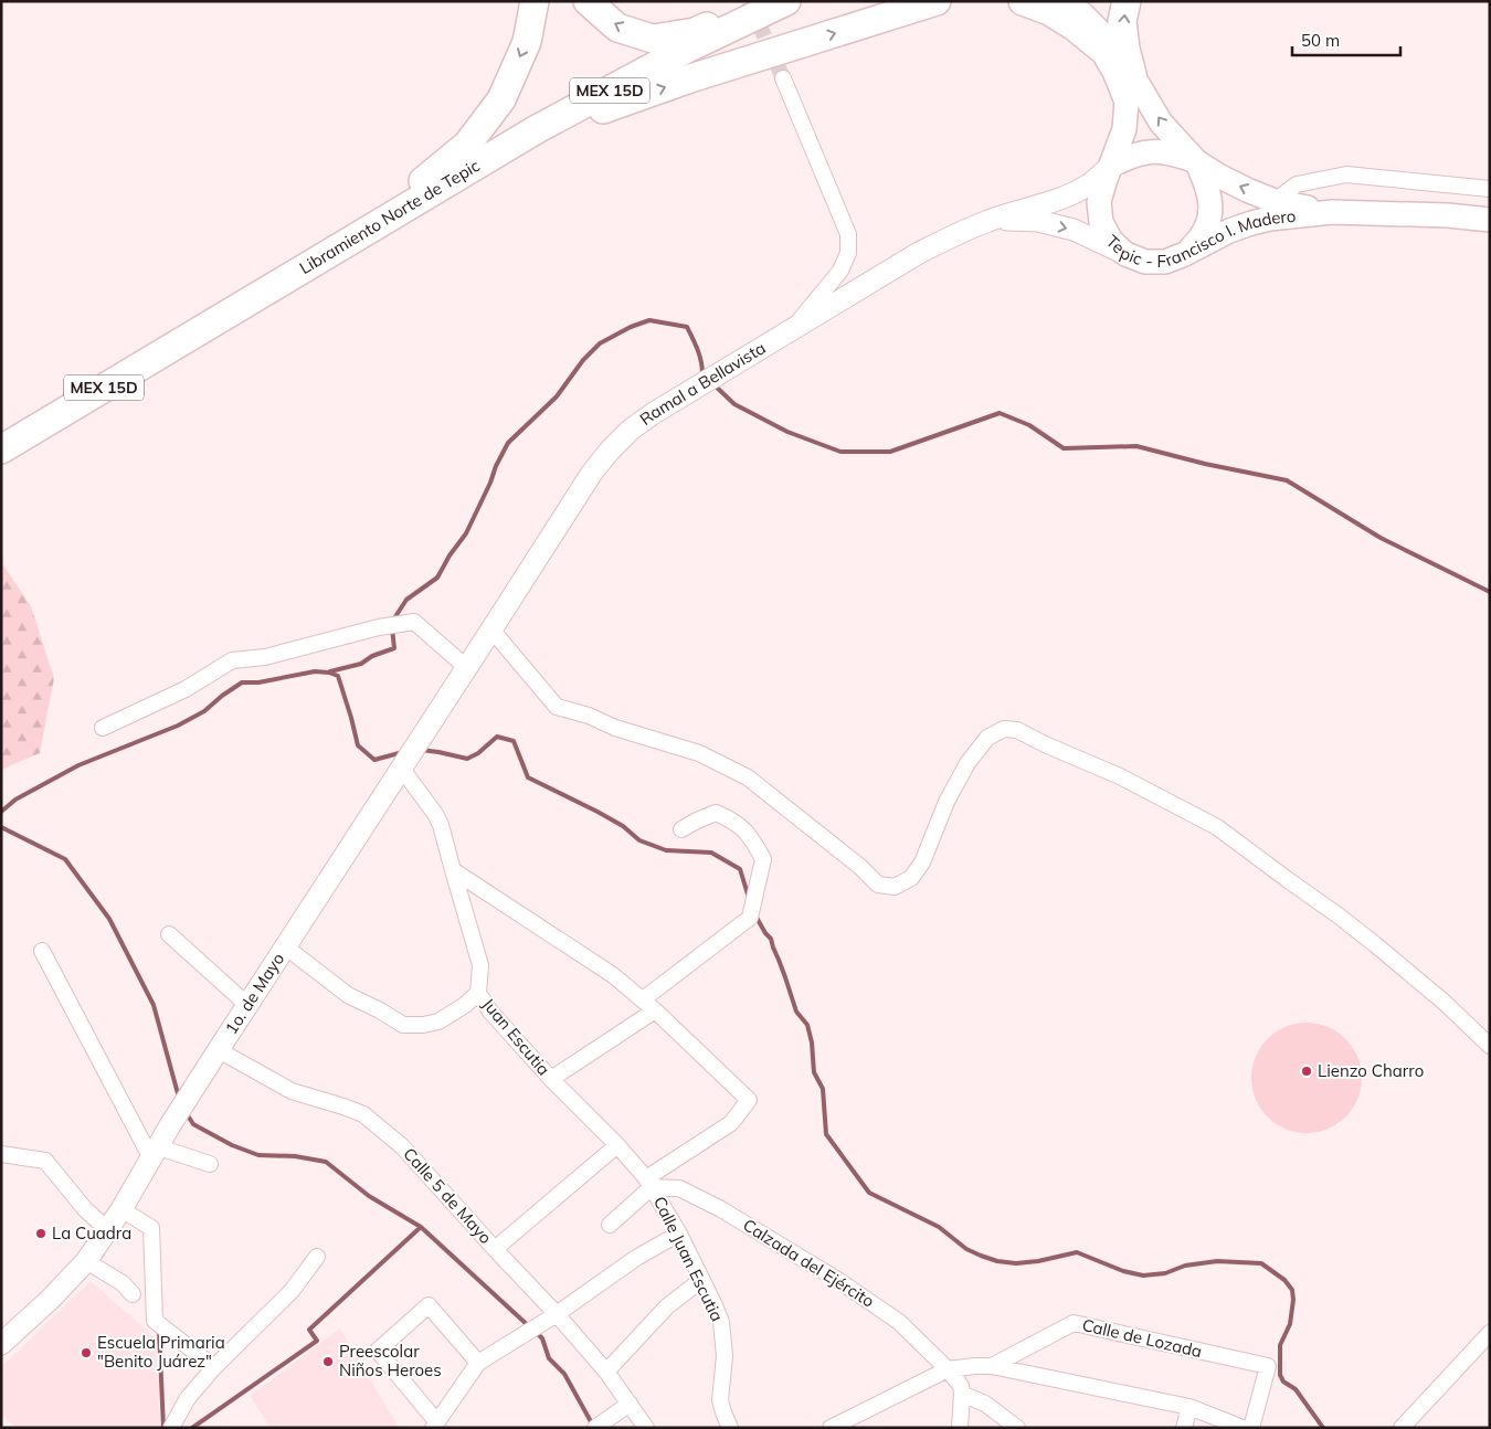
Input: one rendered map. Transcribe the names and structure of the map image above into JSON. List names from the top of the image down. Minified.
{"streets":{"highway":["MEX 15D","Libramiento Norte de Tepic"],"main road":["Tepic - Francisco I. Madero"],"street":["Ramal a Bellavista","1o. de Mayo","Juan Escutia","Calle 5 de Mayo","Calle Juan Escutia","Calzada del Ejército","Calle de Lozada"]},"crossings":[["Tepic - Francisco I. Madero","Ramal a Bellavista"],["Ramal a Bellavista","1o. de Mayo"],["1o. de Mayo","Juan Escutia"],["1o. de Mayo","Calle 5 de Mayo"],["Juan Escutia","Calle Juan Escutia"],["Juan Escutia","Calzada del Ejército"],["Calle Juan Escutia","Calzada del Ejército"]],"places":["Lienzo Charro","La Cuadra","Escuela Primaria \"Benito Juárez\"","Preescolar Niños Heroes"],"scale_bar":"50 m"}
